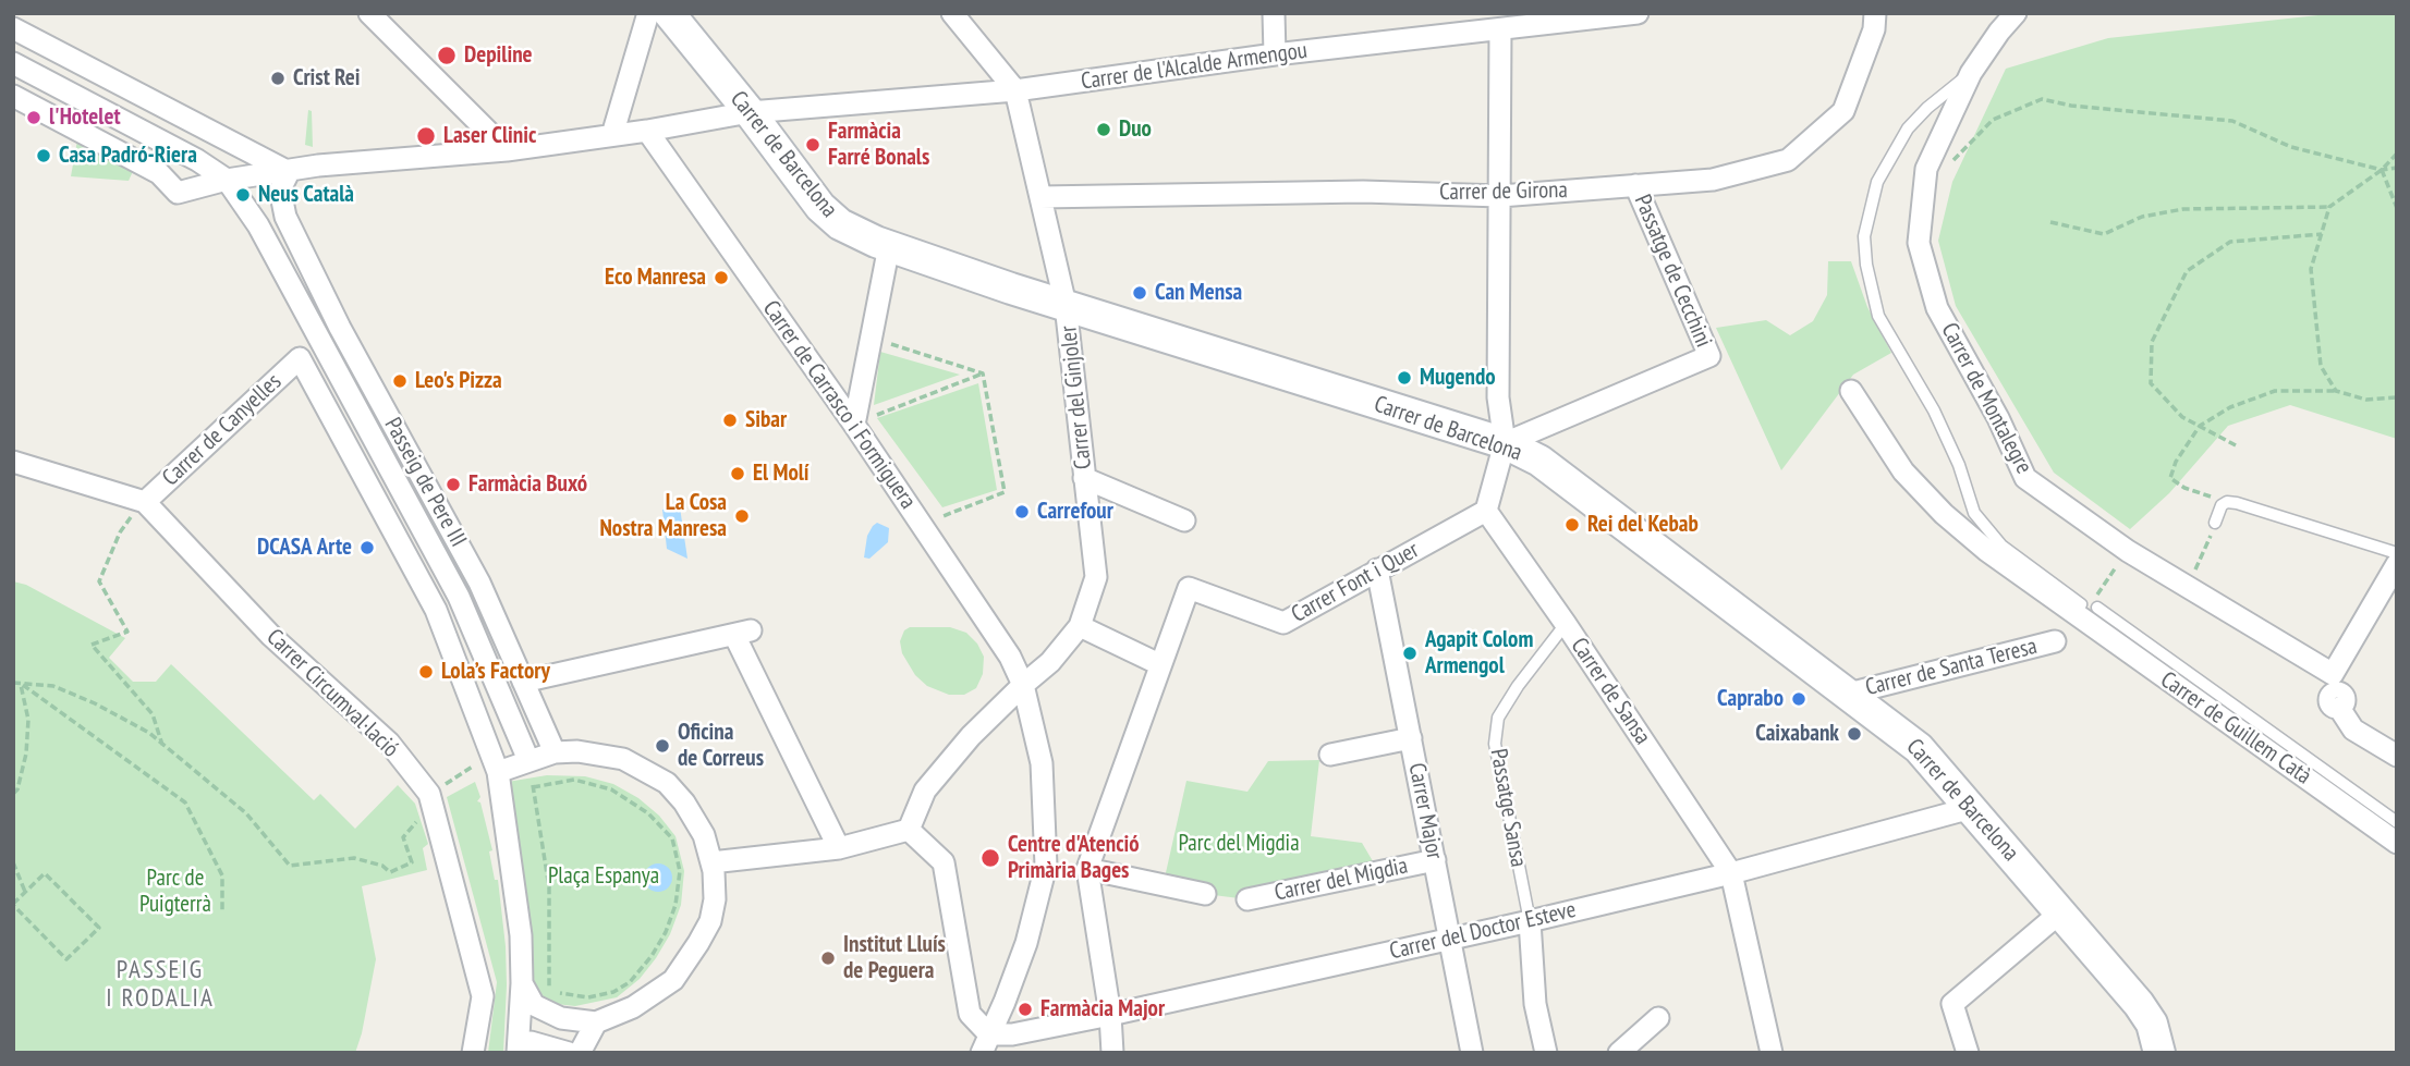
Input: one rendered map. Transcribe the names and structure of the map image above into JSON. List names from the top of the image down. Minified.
{"streets":{"street":["Carrer de l'Alcalde Armengou","Carrer de Barcelona","Carrer de Girona","Passatge de Cecchini","Carrer del Ginjoler","Carrer de Montalegre","Carrer de Carrasco i Formiguera","Carrer de Canyelles","Passeig de Pere III","Carrer Font i Quer","Carrer de Santa Teresa","Carrer de Sansa","Carrer Circumval·lació","Carrer de Guillem Catà","Carrer Major","Carrer del Migdia","Carrer del Doctor Esteve"],"lane":["Passatge Sansa"]},"crossings":[["Carrer de l'Alcalde Armengou","Carrer de Barcelona"],["Carrer de l'Alcalde Armengou","Carrer del Ginjoler"],["Carrer de l'Alcalde Armengou","Carrer de Carrasco i Formiguera"],["Carrer de l'Alcalde Armengou","Passeig de Pere III"],["Carrer de Barcelona","Passatge de Cecchini"],["Carrer de Barcelona","Carrer del Ginjoler"],["Carrer de Barcelona","Carrer de Santa Teresa"],["Carrer de Barcelona","Carrer del Doctor Esteve"],["Carrer de Girona","Passatge de Cecchini"],["Carrer de Girona","Carrer del Ginjoler"],["Carrer del Ginjoler","Carrer de Carrasco i Formiguera"],["Carrer de Carrasco i Formiguera","Carrer del Doctor Esteve"],["Carrer de Canyelles","Carrer Circumval·lació"],["Carrer Font i Quer","Carrer de Sansa"],["Carrer Font i Quer","Carrer Major"],["Carrer de Sansa","Passatge Sansa"],["Carrer de Sansa","Carrer del Doctor Esteve"],["Passatge Sansa","Carrer del Doctor Esteve"],["Carrer Major","Carrer del Migdia"],["Carrer Major","Carrer del Doctor Esteve"]],"districts":["PASSEIG I RODALIA"],"parks":["Parc del Migdia","Plaça Espanya","Parc de Puigterrà"],"places":["Depiline","Crist Rei","l'Hotelet","Duo","Laser Clinic","Farmàcia Farré Bonals","Casa Padró-Riera","Neus Català","Eco Manresa","Can Mensa","Mugendo","Leo's Pizza","Sibar","El Molí","Farmàcia Buxó","Carrefour","La Cosa Nostra Manresa","Rei del Kebab","DCASA Arte","Agapit Colom Armengol","Lola’s Factory","Caprabo","Caixabank","Oficina de Correus","Centre d'Atenció Primària Bages","Institut Lluís de Peguera","Farmàcia Major"]}
